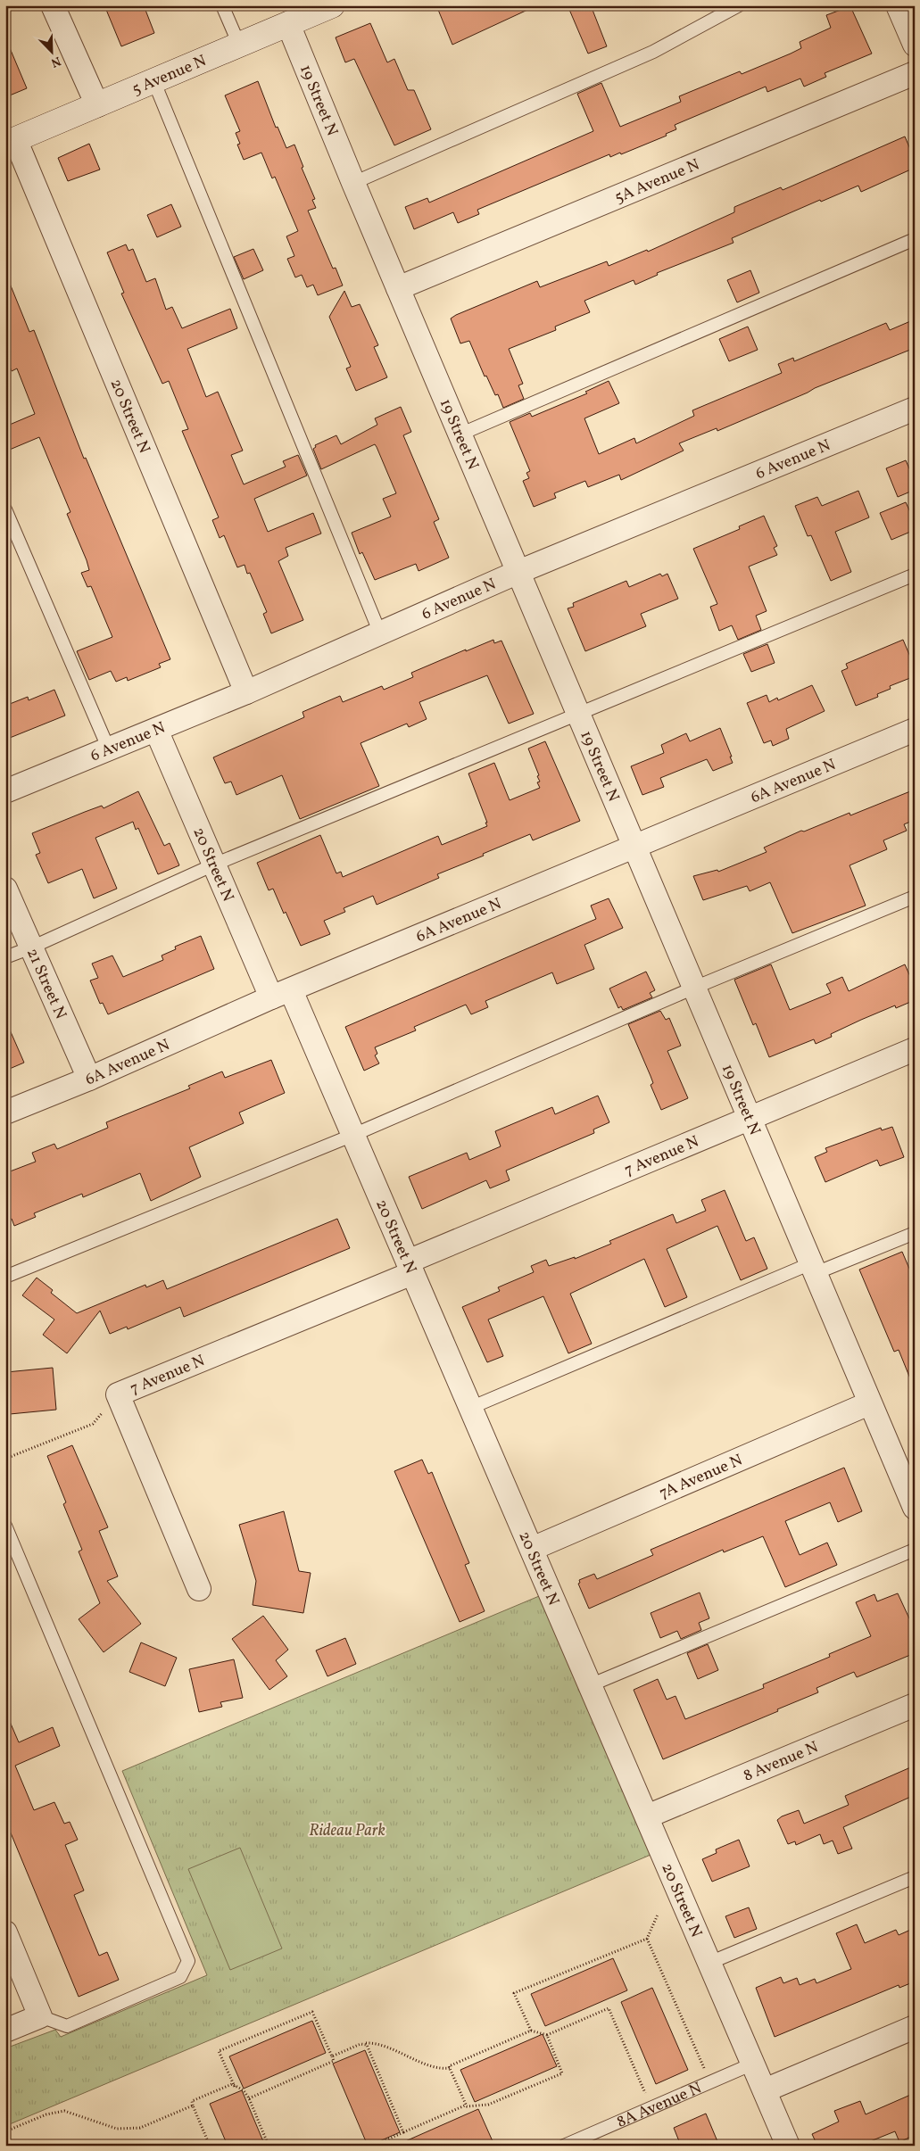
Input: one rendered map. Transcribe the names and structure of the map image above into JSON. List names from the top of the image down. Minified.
{"streets":{"main road":["5 Avenue N"],"street":["19 Street N","5A Avenue N","20 Street N","6 Avenue N","6A Avenue N","21 Street N","7 Avenue N","7A Avenue N","8 Avenue N"],"lane":["8A Avenue N"]},"crossings":[["5 Avenue N","19 Street N"],["5 Avenue N","20 Street N"],["19 Street N","5A Avenue N"],["19 Street N","6 Avenue N"],["19 Street N","6A Avenue N"],["19 Street N","7 Avenue N"],["19 Street N","7A Avenue N"],["20 Street N","6 Avenue N"],["20 Street N","6A Avenue N"],["20 Street N","7 Avenue N"],["20 Street N","7A Avenue N"],["20 Street N","8 Avenue N"],["20 Street N","8A Avenue N"],["6A Avenue N","21 Street N"]],"parks":["Rideau Park"],"north":"bottom right"}
